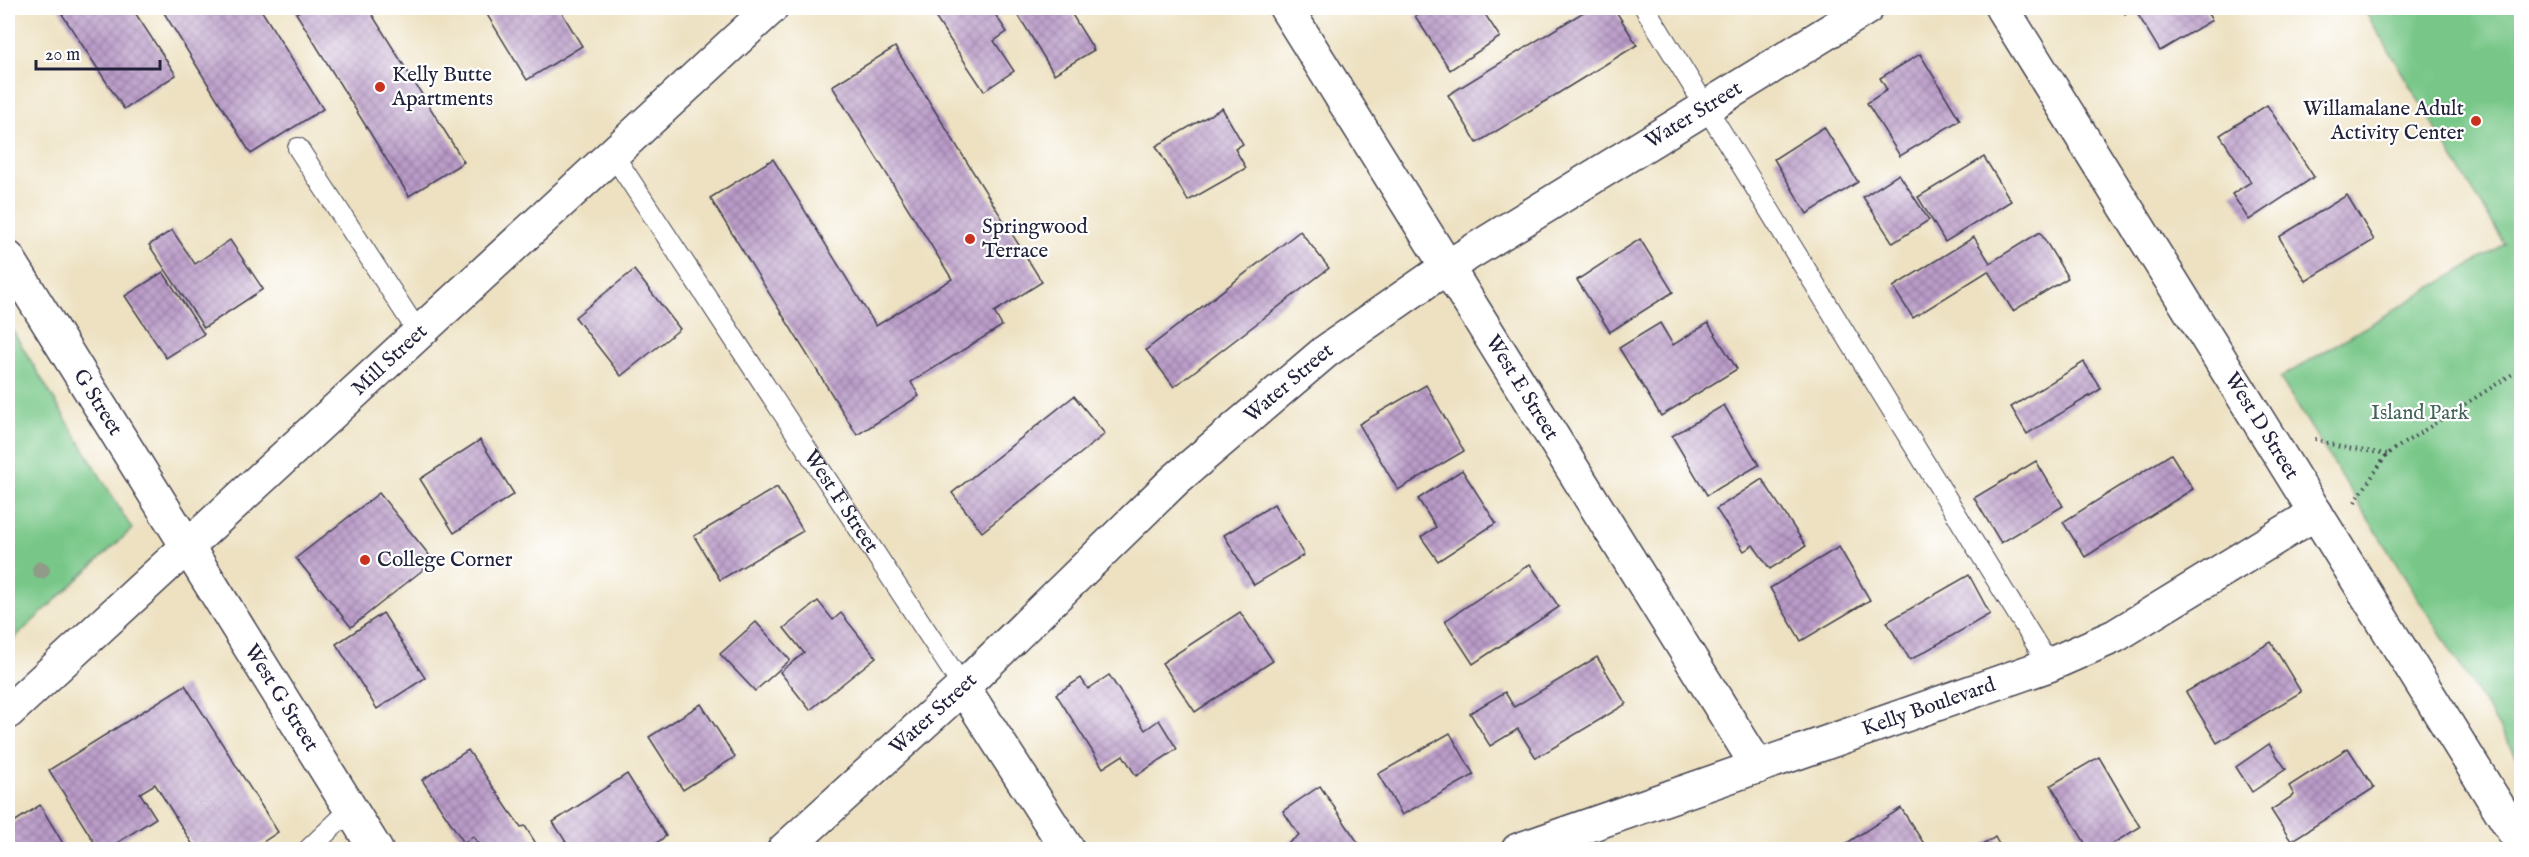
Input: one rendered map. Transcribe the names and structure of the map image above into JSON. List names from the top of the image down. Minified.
{"streets":{"street":["Water Street","Mill Street","West E Street","G Street","West D Street","West F Street","West G Street","Kelly Boulevard"]},"crossings":[["Water Street","West E Street"],["Water Street","West F Street"],["Mill Street","G Street"],["Mill Street","West F Street"],["Mill Street","West G Street"],["West E Street","Kelly Boulevard"],["G Street","West G Street"],["West D Street","Kelly Boulevard"]],"parks":["Island Park"],"places":["Kelly Butte Apartments","Willamalane Adult Activity Center","Springwood Terrace","College Corner"],"scale_bar":"20 m"}
